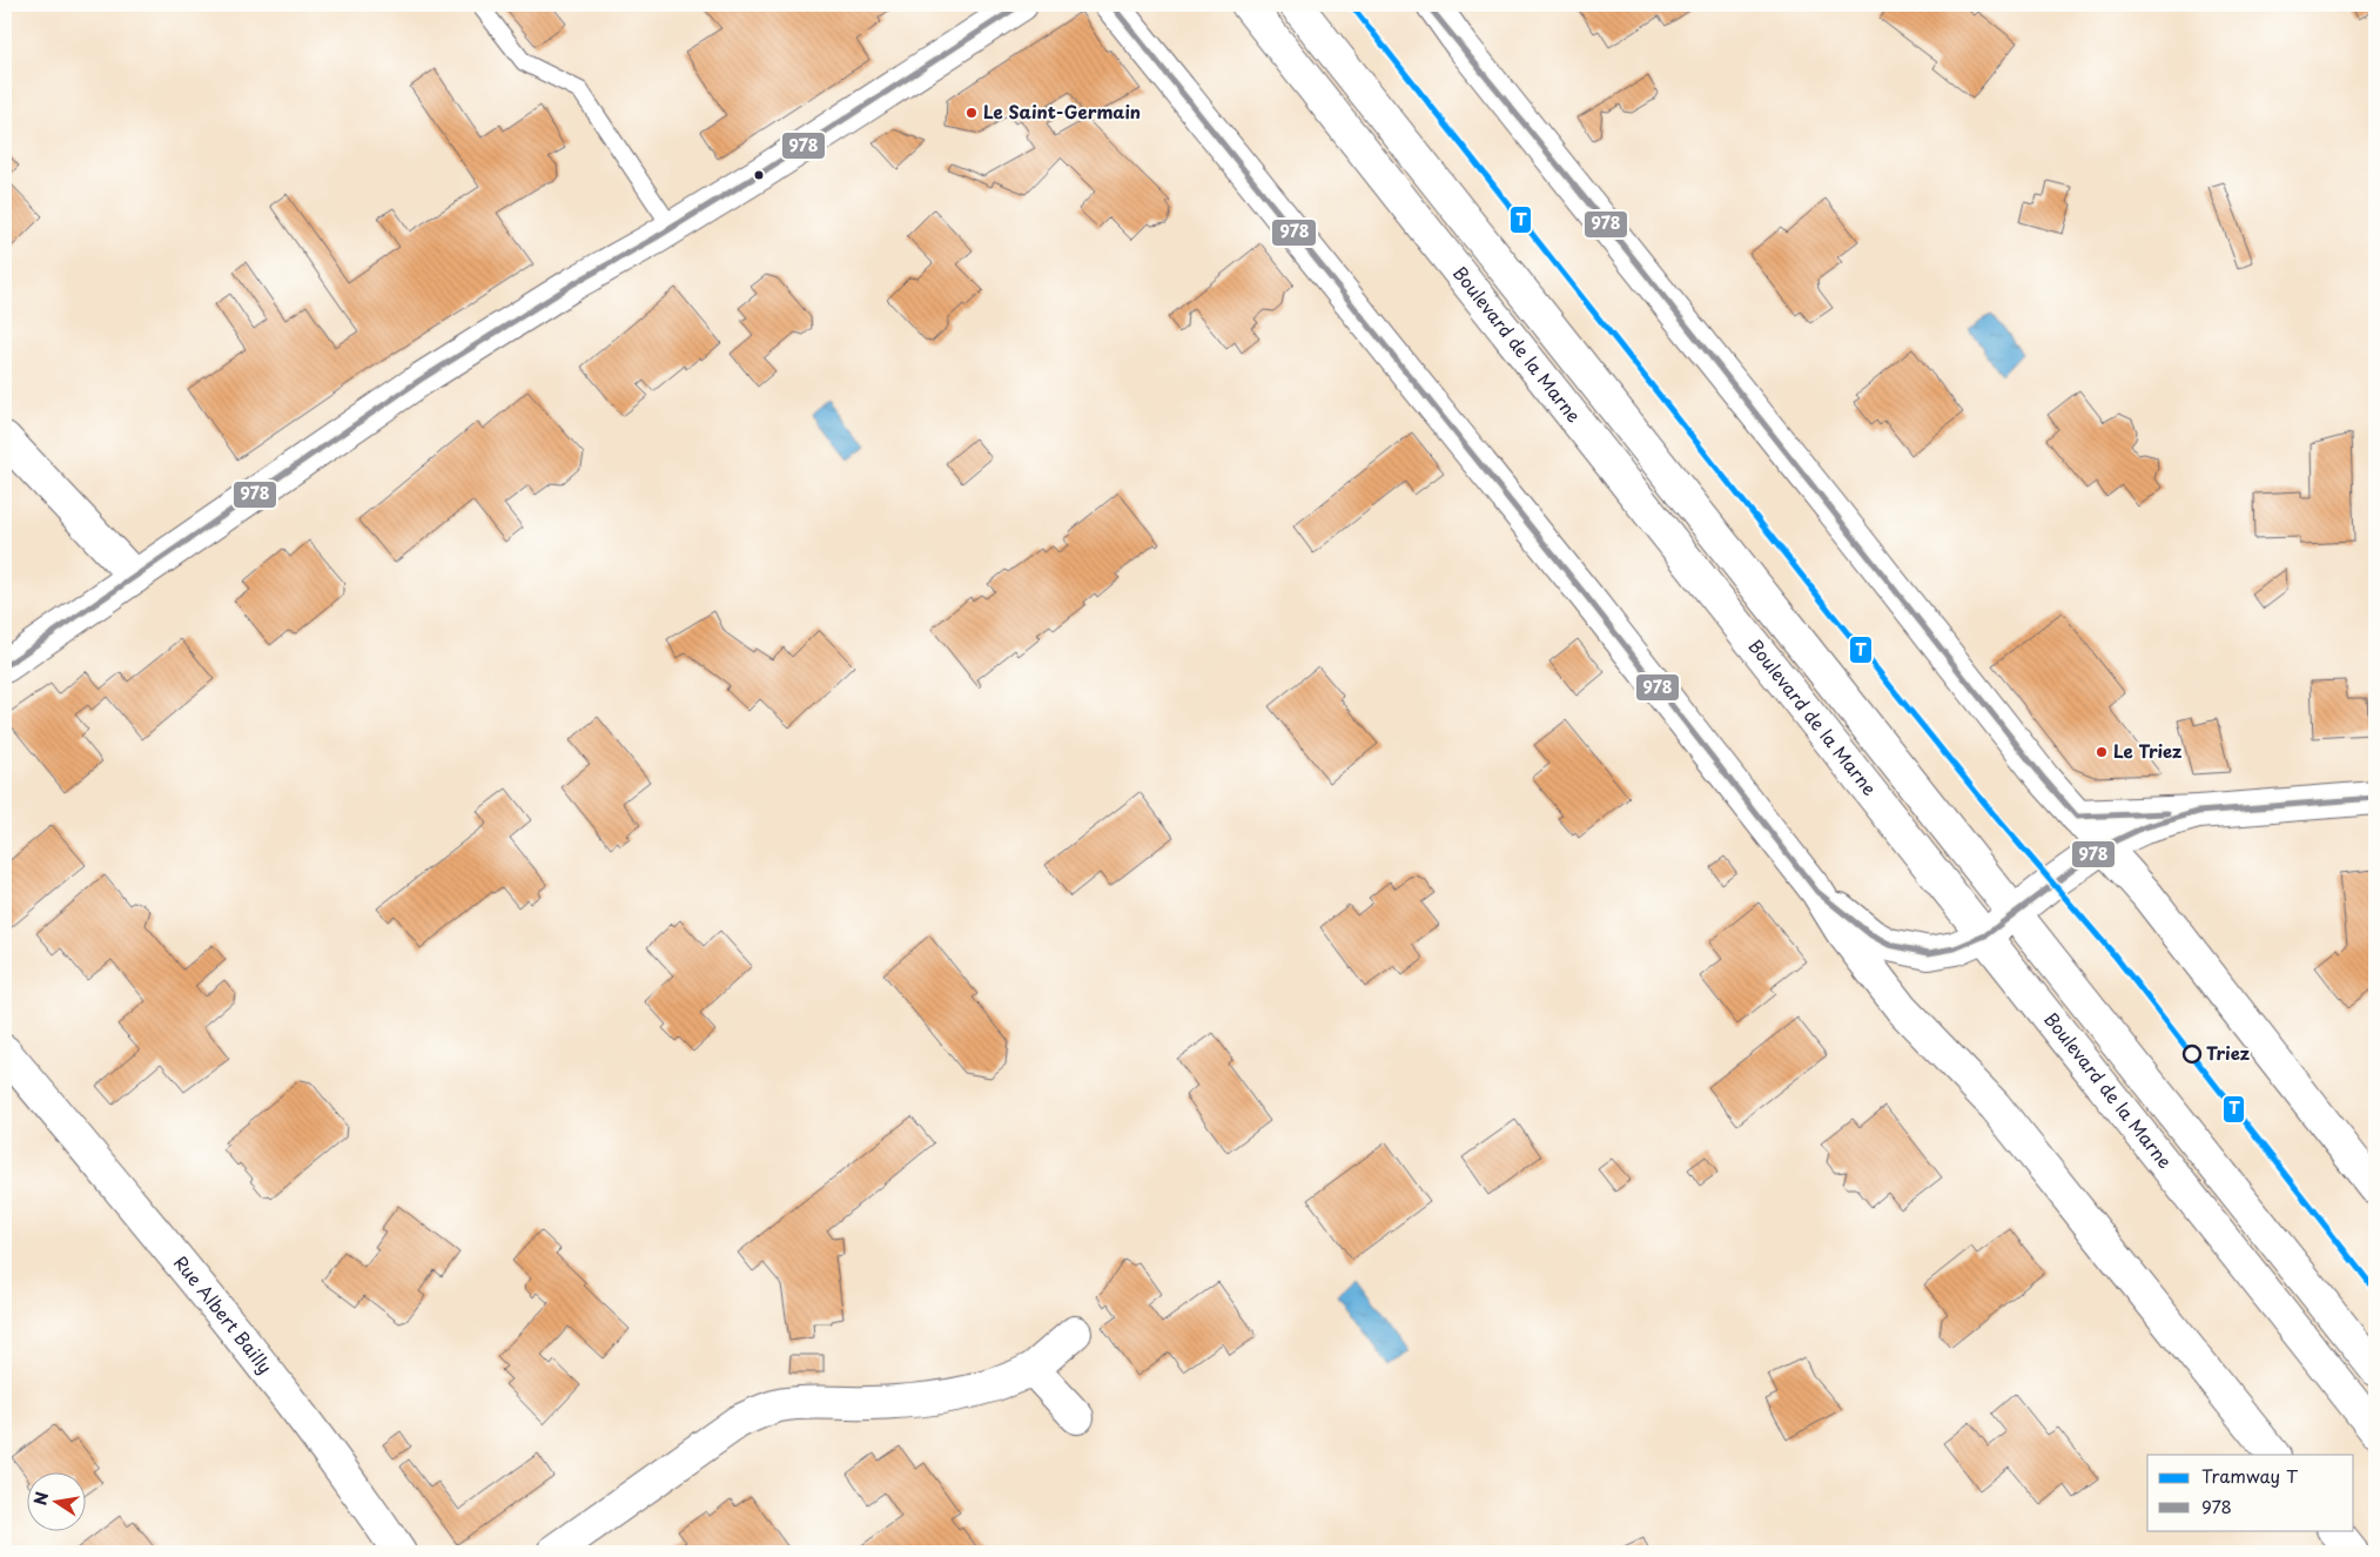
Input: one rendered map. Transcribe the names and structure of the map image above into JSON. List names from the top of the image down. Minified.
{"streets":{"main road":["Boulevard de la Marne","Rue Albert Bailly"]},"places":["Le Saint-Germain","Le Triez","Triez"],"lines":["tram line T","transit line 978"],"legend":["Tramway T","978"],"north":"left"}
